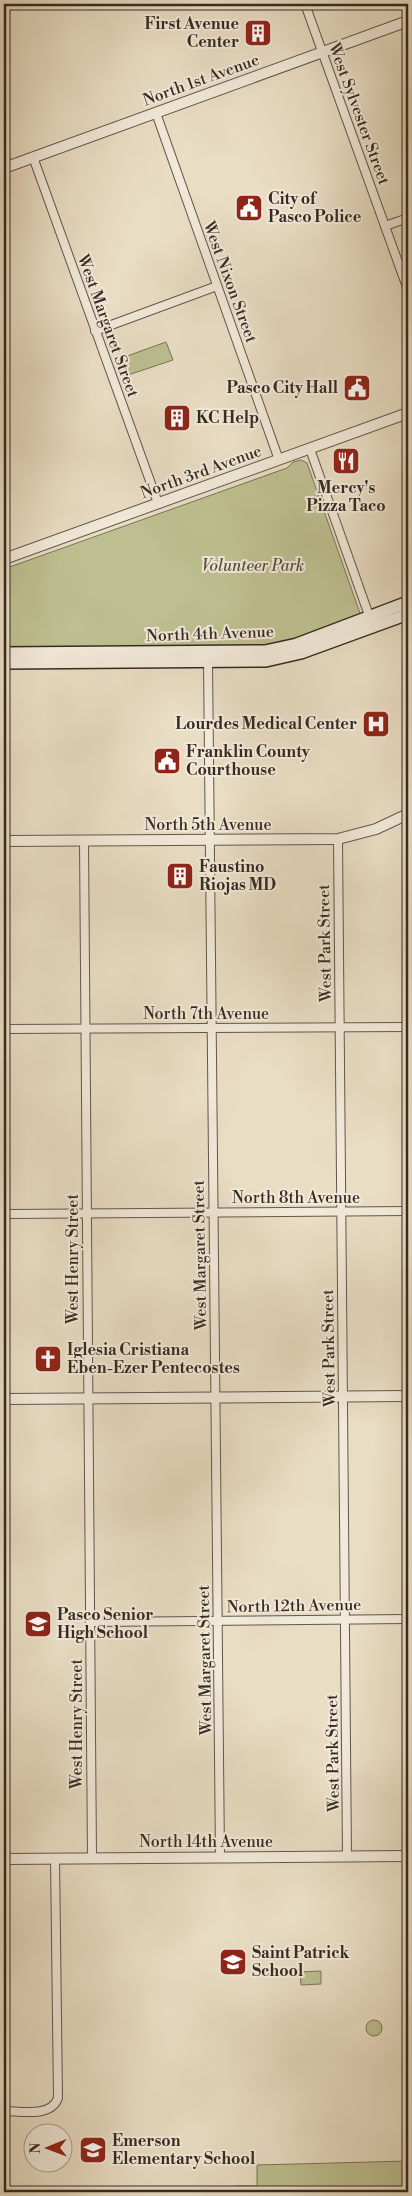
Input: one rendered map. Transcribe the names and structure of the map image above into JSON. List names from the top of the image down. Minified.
{"streets":{"main road":["North 4th Avenue"],"street":["North 1st Avenue","West Sylvester Street","West Nixon Street","West Margaret Street","North 3rd Avenue","North 5th Avenue","West Park Street","North 7th Avenue","North 8th Avenue","West Henry Street","North 12th Avenue","North 14th Avenue"]},"crossings":[["North 1st Avenue","West Sylvester Street"],["North 1st Avenue","West Nixon Street"],["North 1st Avenue","West Margaret Street"],["West Nixon Street","North 3rd Avenue"],["West Margaret Street","North 3rd Avenue"],["West Margaret Street","North 4th Avenue"],["West Margaret Street","North 5th Avenue"],["West Margaret Street","North 7th Avenue"],["West Margaret Street","North 8th Avenue"],["West Margaret Street","North 12th Avenue"],["West Margaret Street","North 14th Avenue"],["North 5th Avenue","West Park Street"],["North 5th Avenue","West Henry Street"],["West Park Street","North 7th Avenue"],["West Park Street","North 8th Avenue"],["West Park Street","North 12th Avenue"],["West Park Street","North 14th Avenue"],["North 7th Avenue","West Henry Street"],["North 8th Avenue","West Henry Street"],["West Henry Street","North 12th Avenue"],["West Henry Street","North 14th Avenue"]],"parks":["Volunteer Park"],"places":{"building":["First Avenue Center","KC Help","Faustino Riojas MD"],"public building":["City of Pasco Police","Pasco City Hall","Franklin County Courthouse"],"restaurant":["Mercy's Pizza Taco"],"hospital":["Lourdes Medical Center"],"church":["Iglesia Cristiana Eben-Ezer Pentecostes"],"school or university":["Pasco Senior High School","Saint Patrick School","Emerson Elementary School"]},"north":"left"}
